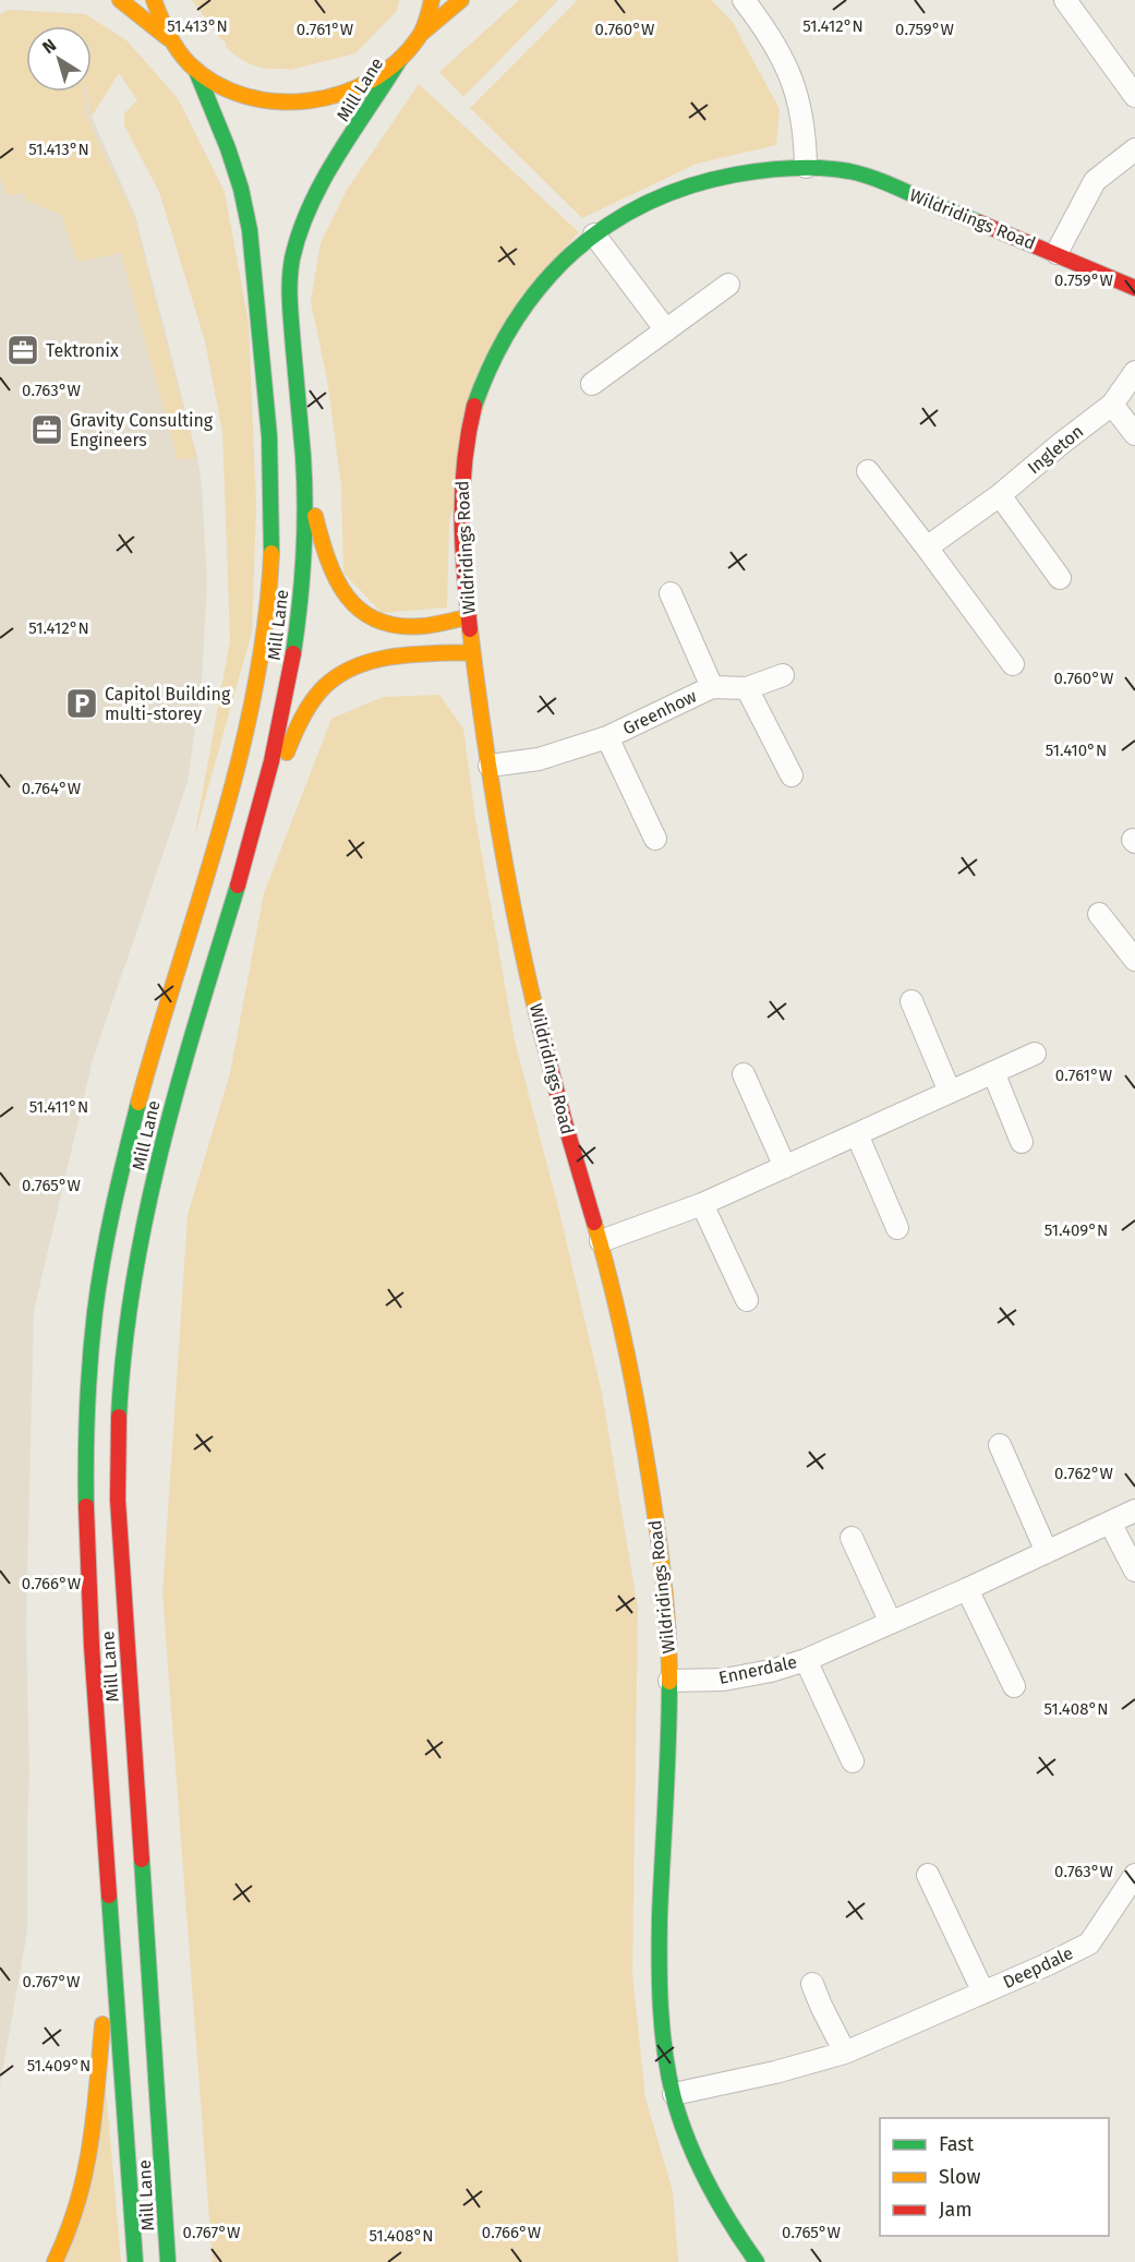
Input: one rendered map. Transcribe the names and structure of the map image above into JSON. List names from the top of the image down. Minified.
{"streets":{"main road":["Mill Lane","Wildridings Road"],"street":["Ingleton","Greenhow","Ennerdale","Deepdale"]},"crossings":[["Wildridings Road","Greenhow"],["Wildridings Road","Ennerdale"],["Wildridings Road","Deepdale"]],"places":{"office":["Tektronix","Gravity Consulting Engineers"],"parking":["Capitol Building multi-storey"]},"legend":["Fast","Slow","Jam"],"north":"top left","coordinates":["51.413°N","51.412°N","0.761°W","0.760°W","0.759°W","0.763°W","51.410°N","0.764°W","51.411°N","0.765°W","51.409°N","0.762°W","0.766°W","51.408°N","0.767°W"]}
